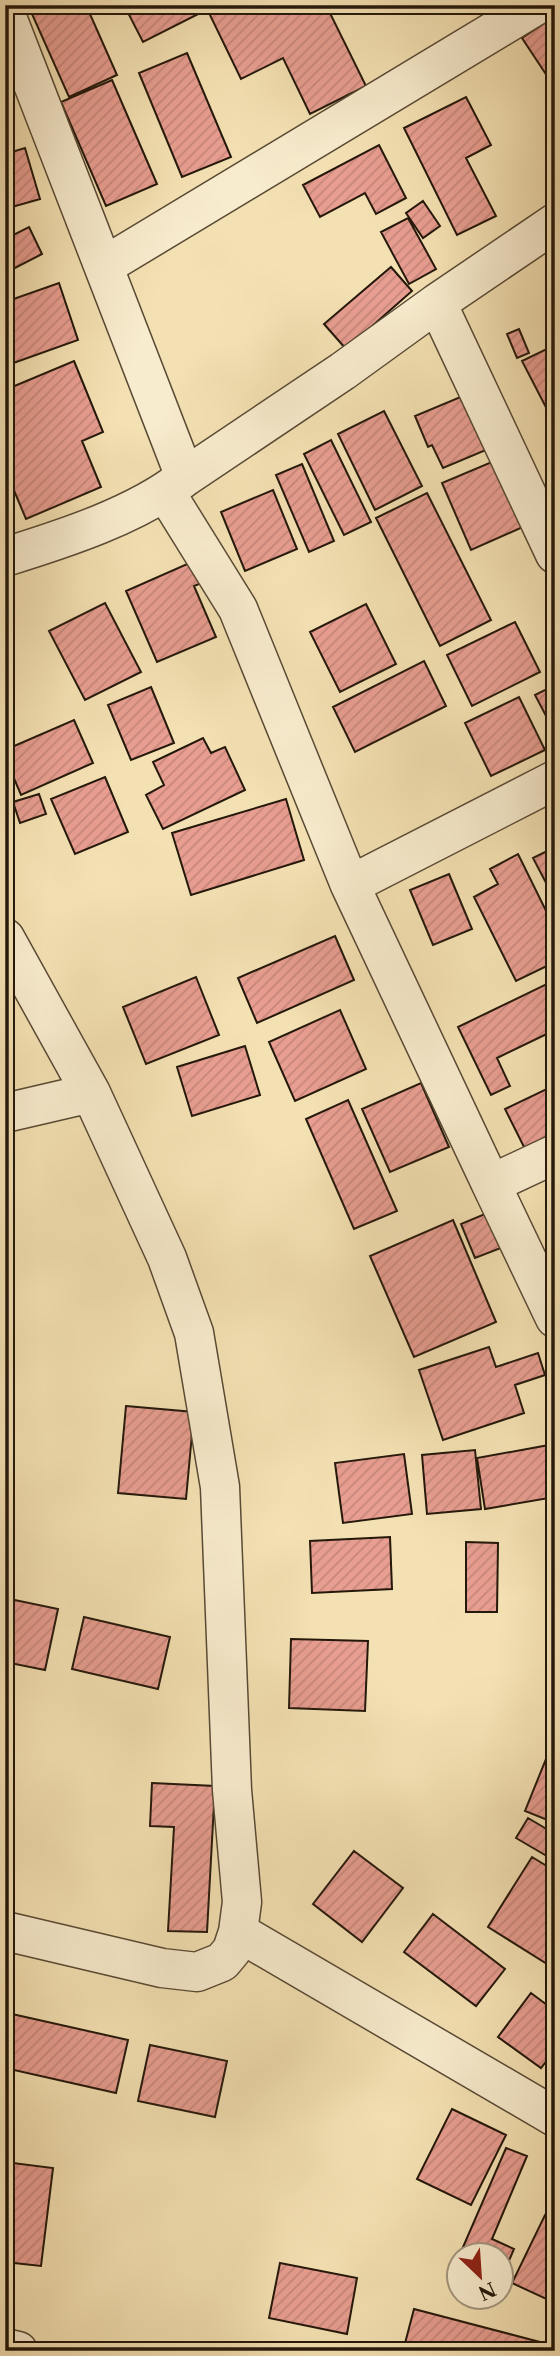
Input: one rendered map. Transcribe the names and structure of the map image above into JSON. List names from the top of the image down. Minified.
{"north":"bottom right"}
